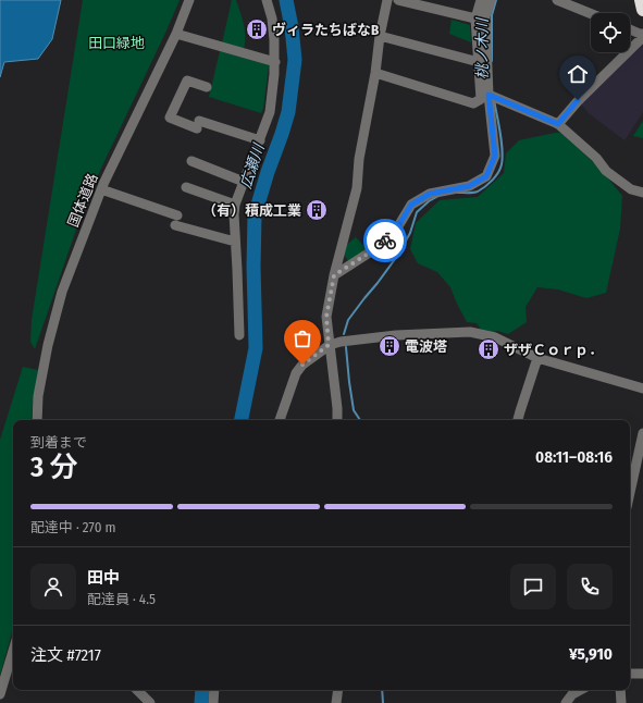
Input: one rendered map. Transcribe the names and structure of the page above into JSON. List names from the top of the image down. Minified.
{"streets":{"street":["国体道路"]},"water":["桃ノ木川","広瀬川"],"parks":["田口緑地"],"places":{"building":["ヴィラたちばなB","（有）積成工業","電波塔","ザザＣｏｒｐ．"]},"page":{"heading":["3 分","到着まで","08:11–08:16"],"panel":["田中","配達員 · 4.5","注文 #7217","¥5,910"],"bar":"配達中 · 270 m"}}
